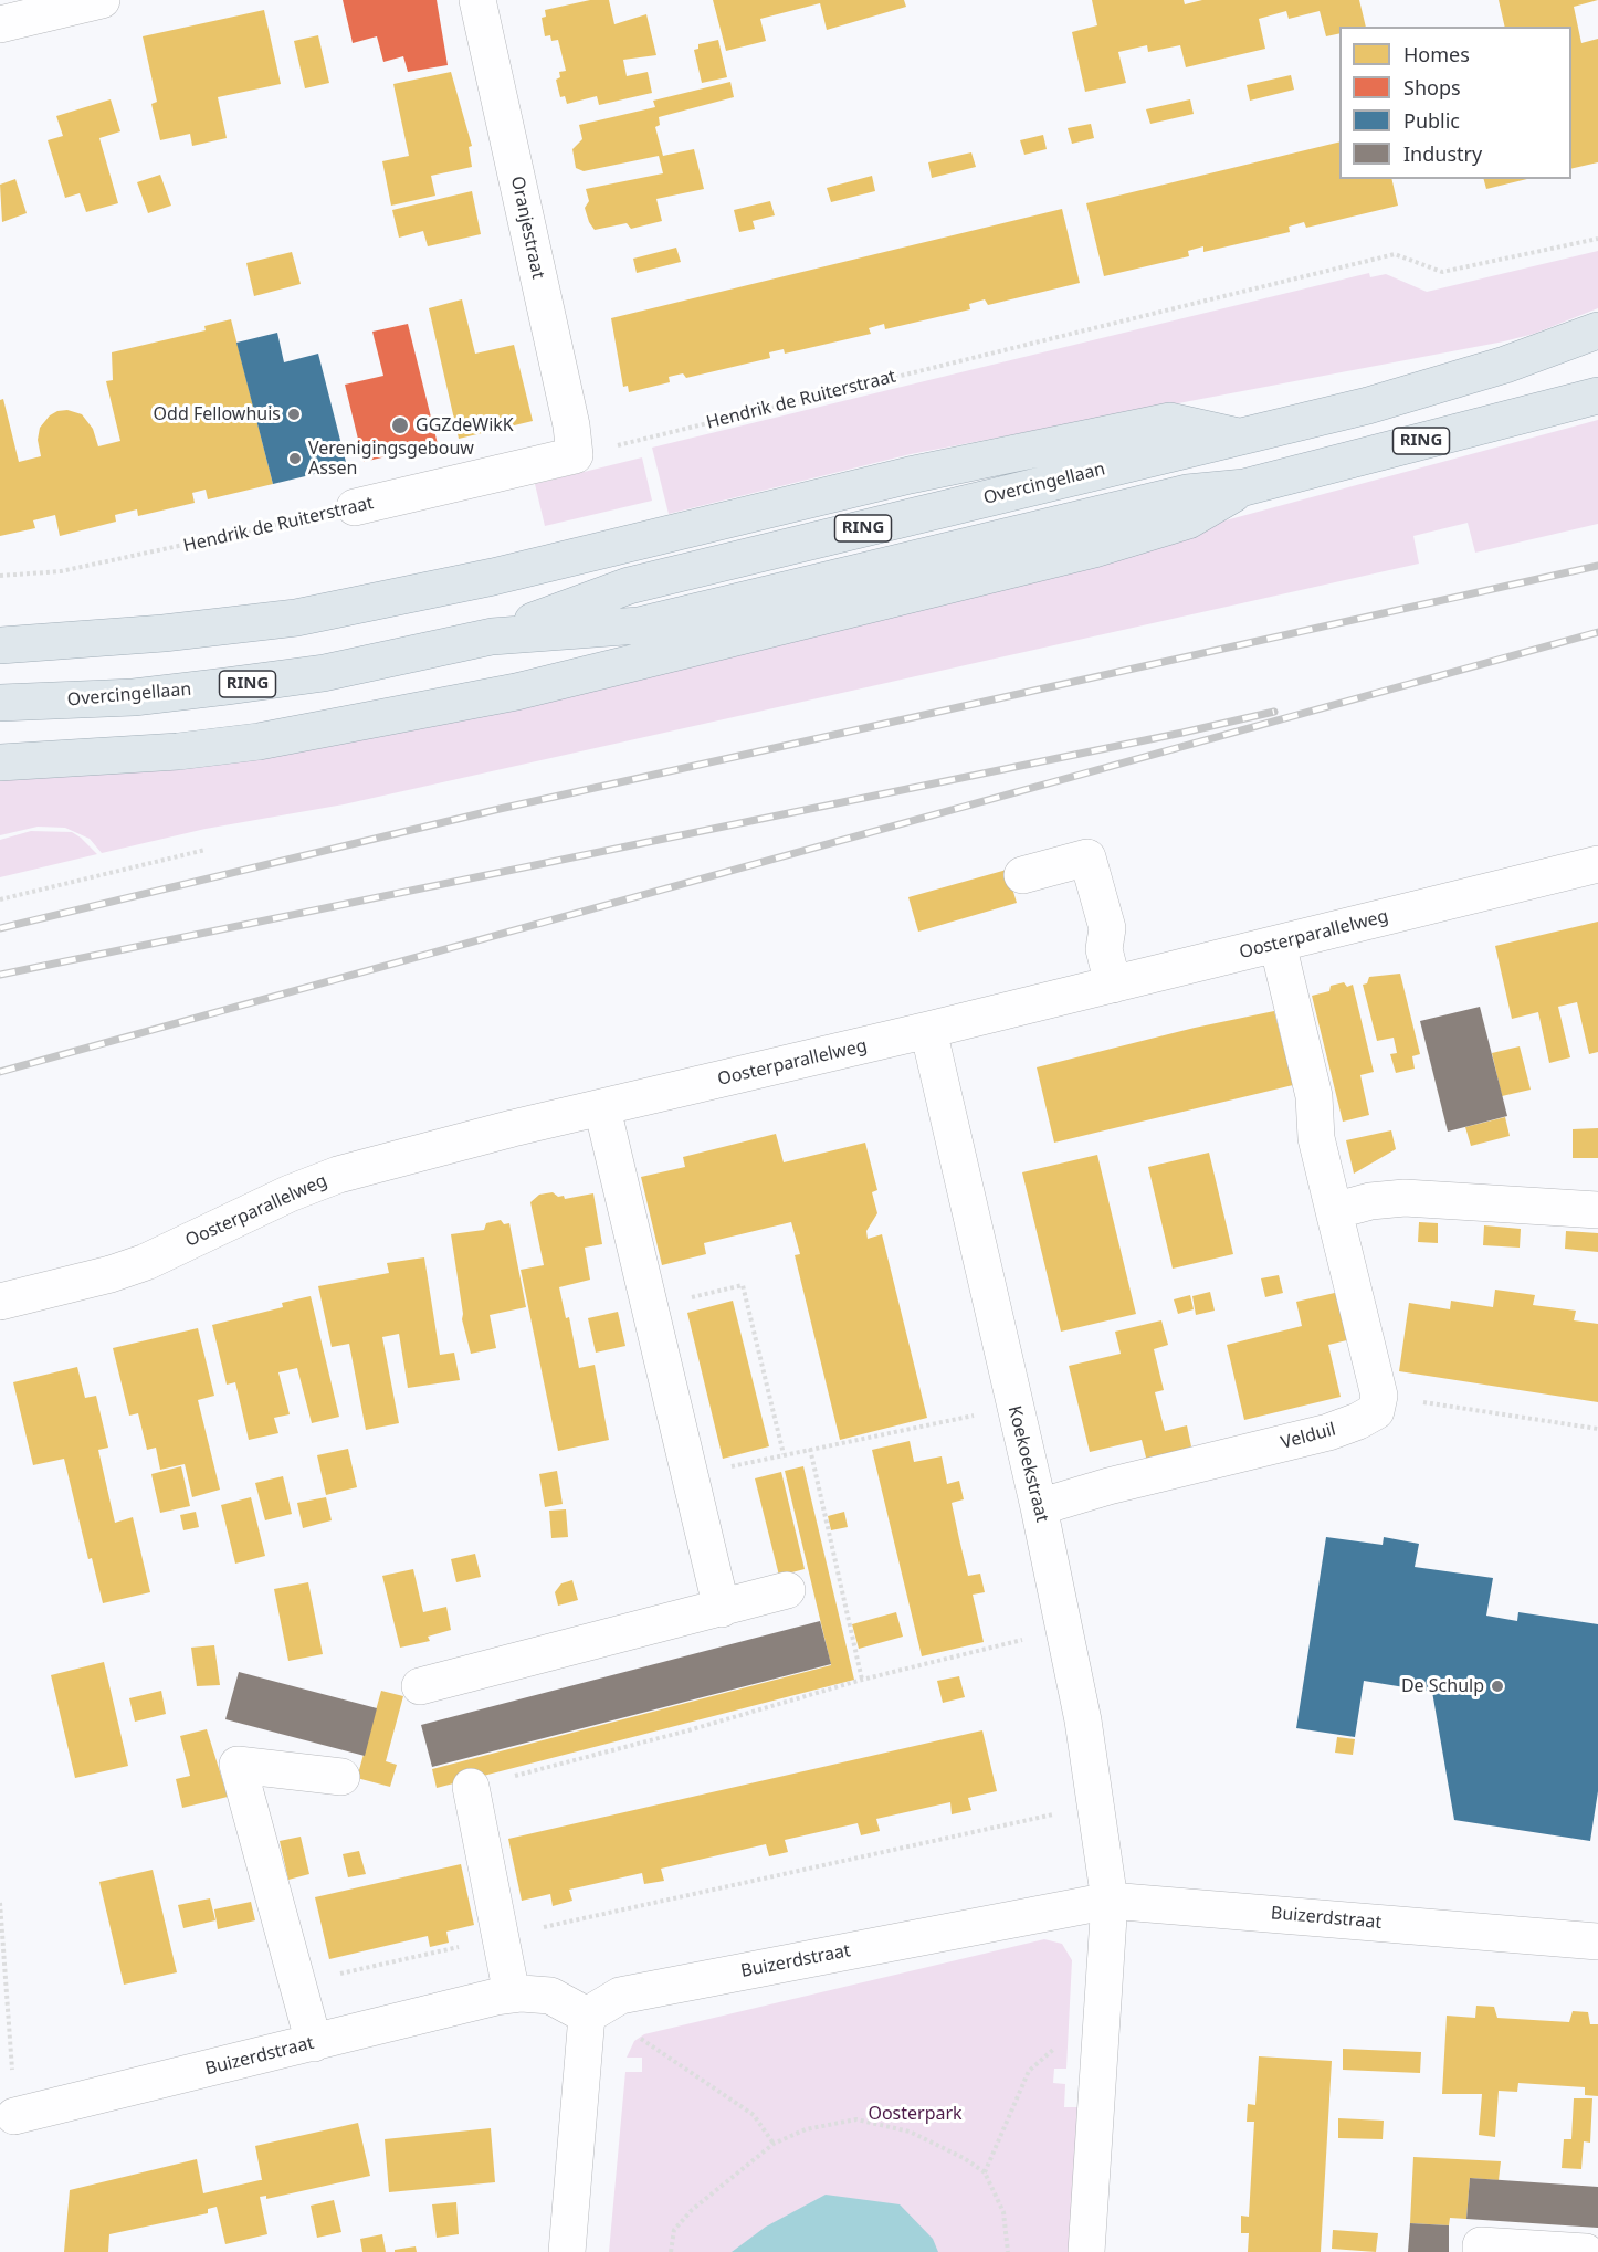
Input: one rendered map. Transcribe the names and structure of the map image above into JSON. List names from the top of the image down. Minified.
{"streets":{"main road":["RING","Overcingellaan"],"street":["Oranjestraat","Hendrik de Ruiterstraat","Oosterparallelweg","Velduil","Koekoekstraat","Buizerdstraat"]},"crossings":[["Oranjestraat","Hendrik de Ruiterstraat"],["Oosterparallelweg","Koekoekstraat"],["Velduil","Koekoekstraat"],["Koekoekstraat","Buizerdstraat"]],"parks":["Oosterpark"],"places":["Odd Fellowhuis","GGZdeWikK","Verenigingsgebouw Assen","De Schulp"],"legend":["Homes","Shops","Public","Industry"]}
